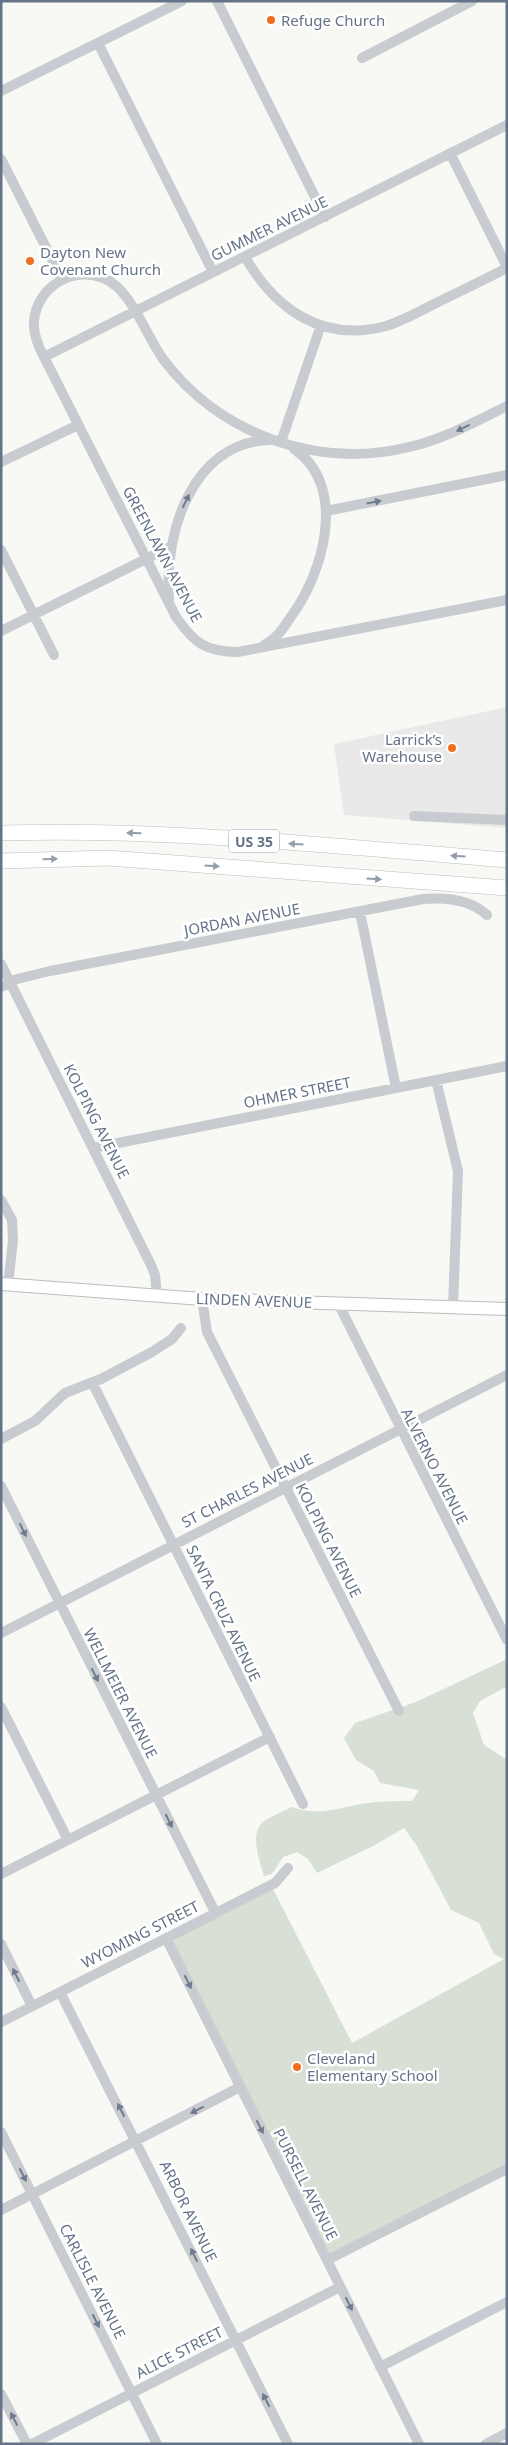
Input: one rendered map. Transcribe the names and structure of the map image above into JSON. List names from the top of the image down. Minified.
{"streets":{"highway":["US 35"],"main road":["LINDEN AVENUE"],"street":["GUMMER AVENUE","GREENLAWN AVENUE","JORDAN AVENUE","OHMER STREET","KOLPING AVENUE","ALVERNO AVENUE","ST CHARLES AVENUE","SANTA CRUZ AVENUE","WELLMEIER AVENUE","WYOMING STREET","PURSELL AVENUE","ARBOR AVENUE","CARLISLE AVENUE","ALICE STREET"]},"crossings":[["GUMMER AVENUE","GREENLAWN AVENUE"],["JORDAN AVENUE","KOLPING AVENUE"],["OHMER STREET","KOLPING AVENUE"],["KOLPING AVENUE","LINDEN AVENUE"],["KOLPING AVENUE","ST CHARLES AVENUE"],["LINDEN AVENUE","ALVERNO AVENUE"],["ALVERNO AVENUE","ST CHARLES AVENUE"],["ST CHARLES AVENUE","SANTA CRUZ AVENUE"],["ST CHARLES AVENUE","WELLMEIER AVENUE"],["WELLMEIER AVENUE","WYOMING STREET"],["WYOMING STREET","PURSELL AVENUE"],["WYOMING STREET","ARBOR AVENUE"],["PURSELL AVENUE","ALICE STREET"],["ARBOR AVENUE","ALICE STREET"],["CARLISLE AVENUE","ALICE STREET"]],"one_way":["WELLMEIER AVENUE","PURSELL AVENUE","ARBOR AVENUE","CARLISLE AVENUE"],"places":["Refuge Church","Dayton New Covenant Church","Larrick’s Warehouse","Cleveland Elementary School"]}
